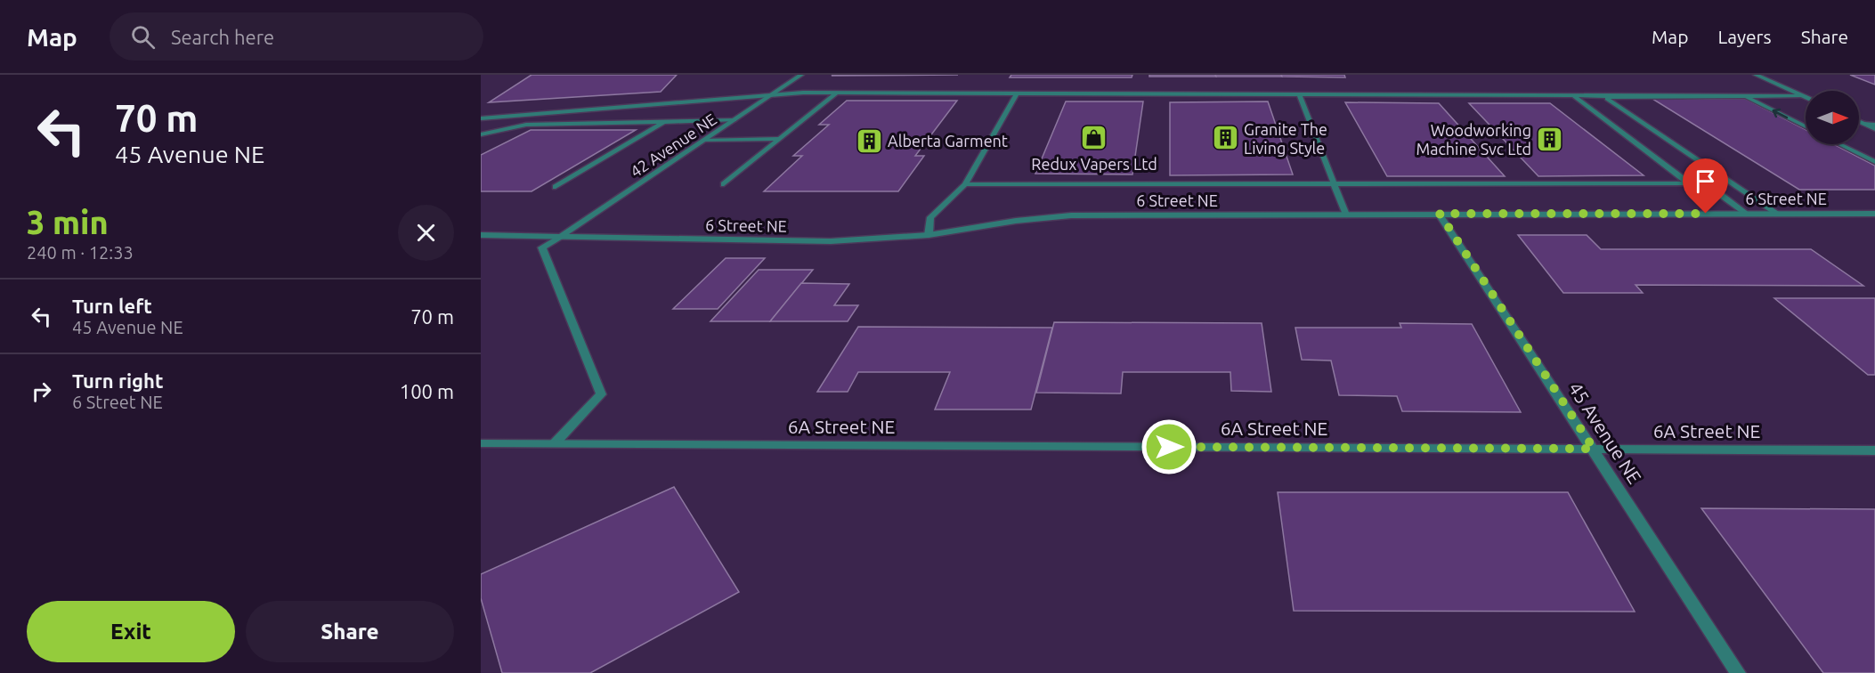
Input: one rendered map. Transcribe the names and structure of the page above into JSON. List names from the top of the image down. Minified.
{"streets":{"street":["42 Avenue NE","6 Street NE","6A Street NE","45 Avenue NE"]},"crossings":[["42 Avenue NE","6 Street NE"],["42 Avenue NE","6A Street NE"],["6 Street NE","45 Avenue NE"],["6A Street NE","45 Avenue NE"]],"places":{"shop":["Redux Vapers Ltd"],"building":["Granite The Living Style","Woodworking Machine Svc Ltd","Alberta Garment"]},"north":"right","page":{"header":"Map","search":"Search here","nav":["Map","Layers","Share"],"turn":["70 m","45 Avenue NE"],"heading":["3 min","240 m · 12:33"],"list":[{"name":"Turn left","note":"45 Avenue NE","value":"70 m"},{"name":"Turn right","note":"6 Street NE","value":"100 m"}],"buttons":["Exit","Share"]}}
